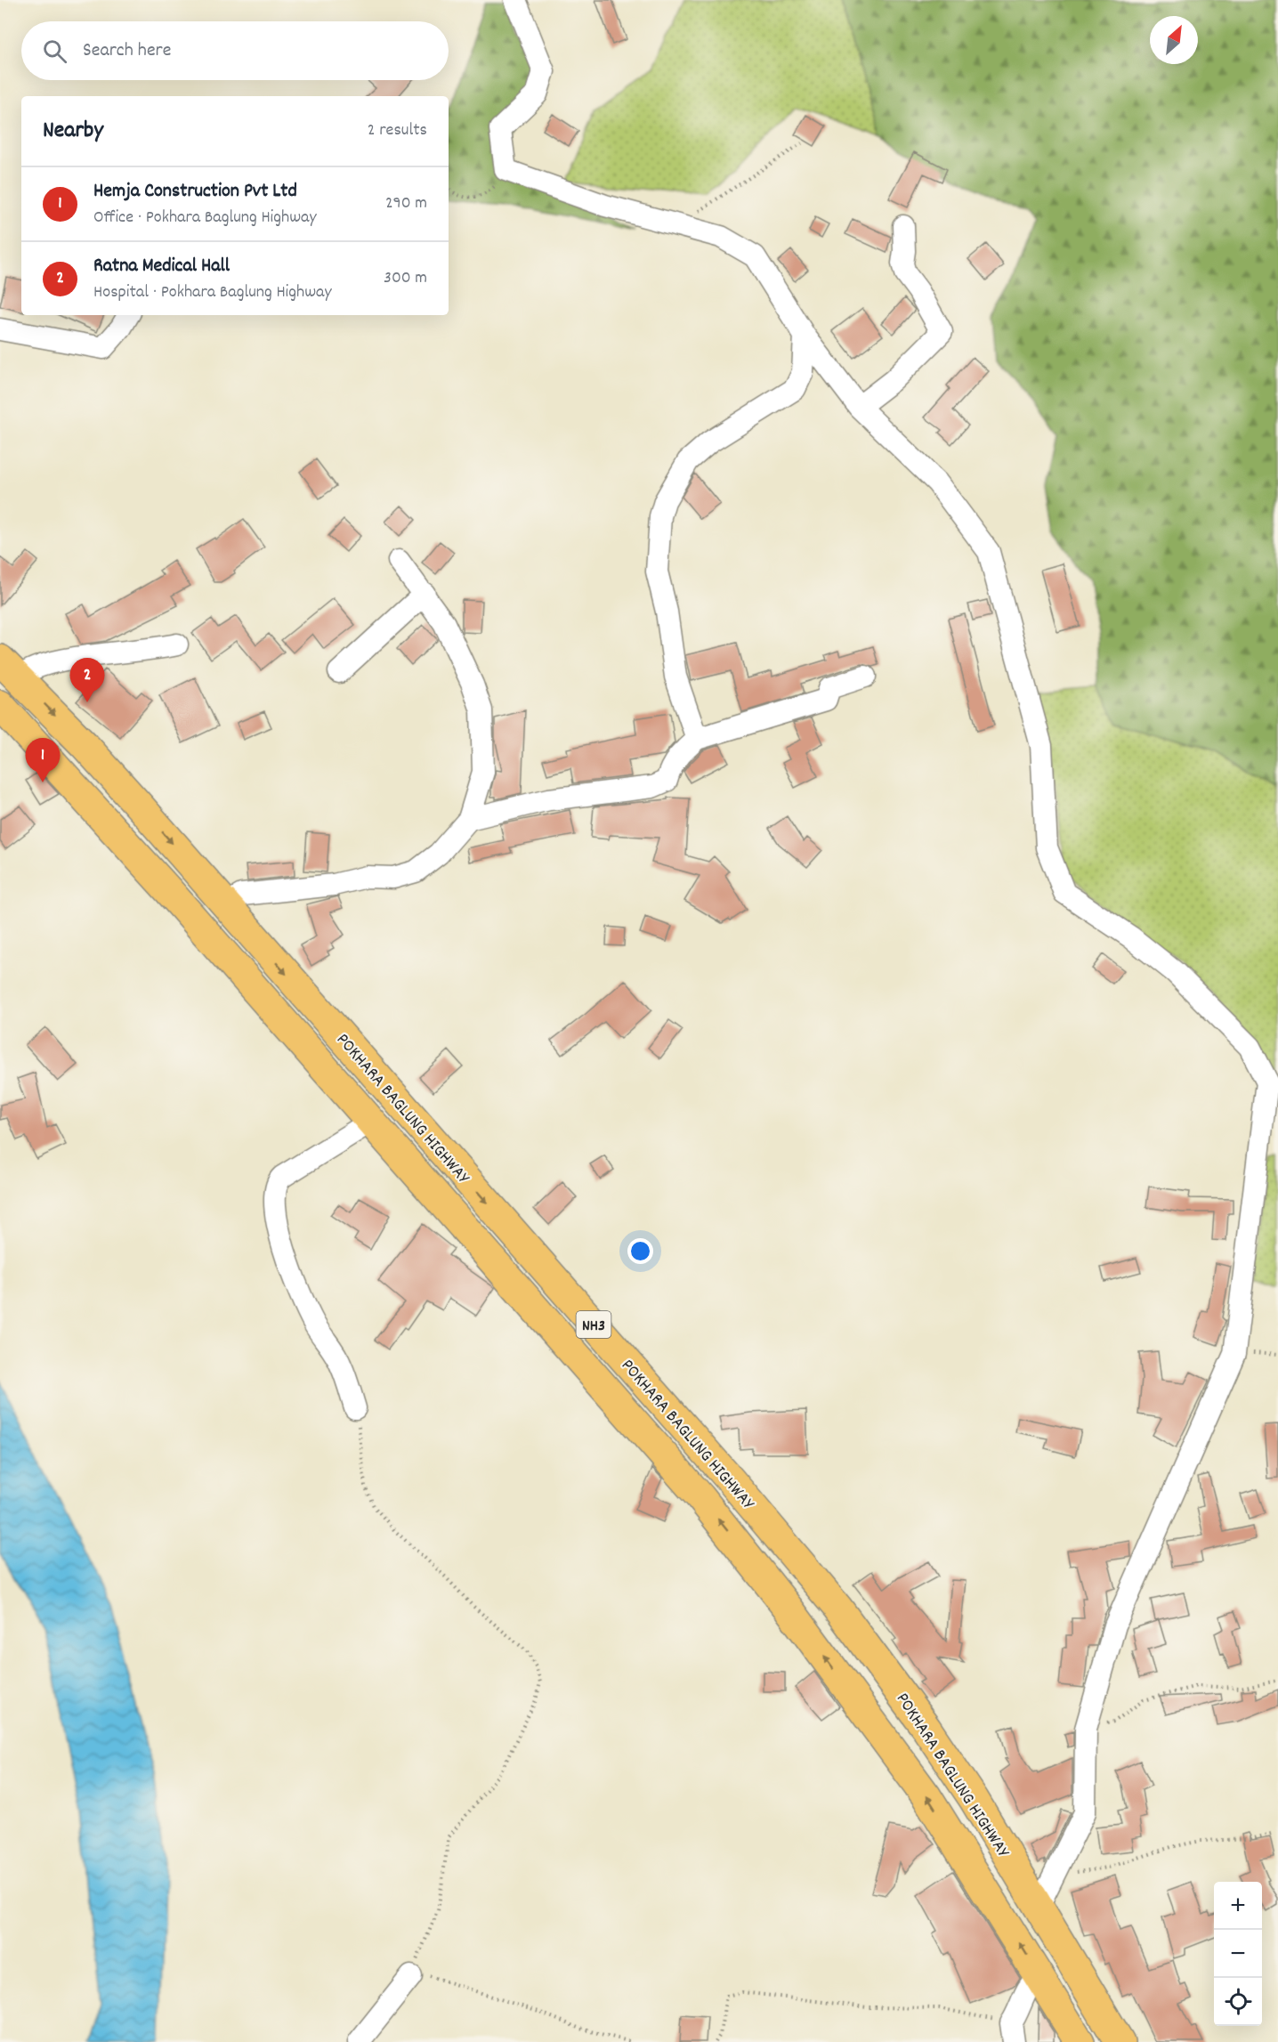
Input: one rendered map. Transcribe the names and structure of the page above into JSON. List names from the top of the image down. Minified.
{"streets":{"highway":["POKHARA BAGLUNG HIGHWAY","NH3"]},"north":"top right","page":{"search":"Search here","heading":["Nearby","2 results"],"list":[{"mark":"1","name":"Hemja Construction Pvt Ltd","note":"Office · Pokhara Baglung Highway","value":"290 m"},{"mark":"2","name":"Ratna Medical Hall","note":"Hospital · Pokhara Baglung Highway","value":"300 m"}],"pins":["2","1"],"map_buttons":["+","−"]}}
